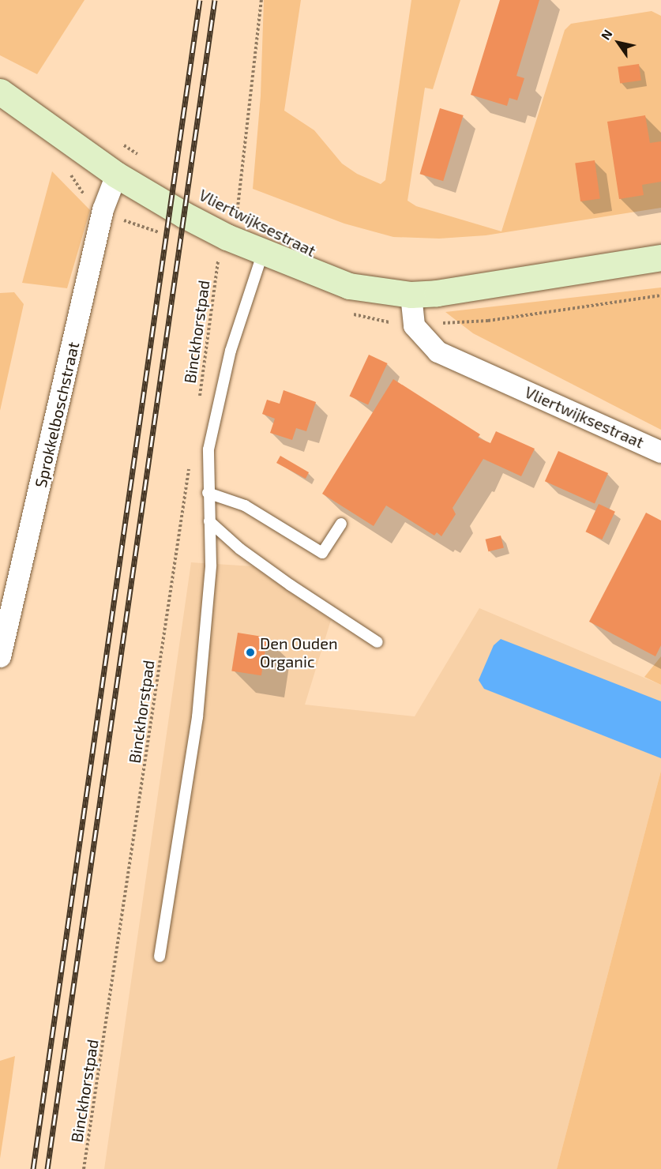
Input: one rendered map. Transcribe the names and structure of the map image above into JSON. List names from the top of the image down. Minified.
{"streets":{"street":["Vliertwijksestraat","Sprokkelboschstraat"],"path":["Binckhorstpad"]},"crossings":[["Vliertwijksestraat","Sprokkelboschstraat"]],"places":["Den Ouden Organic"],"north":"top left"}
